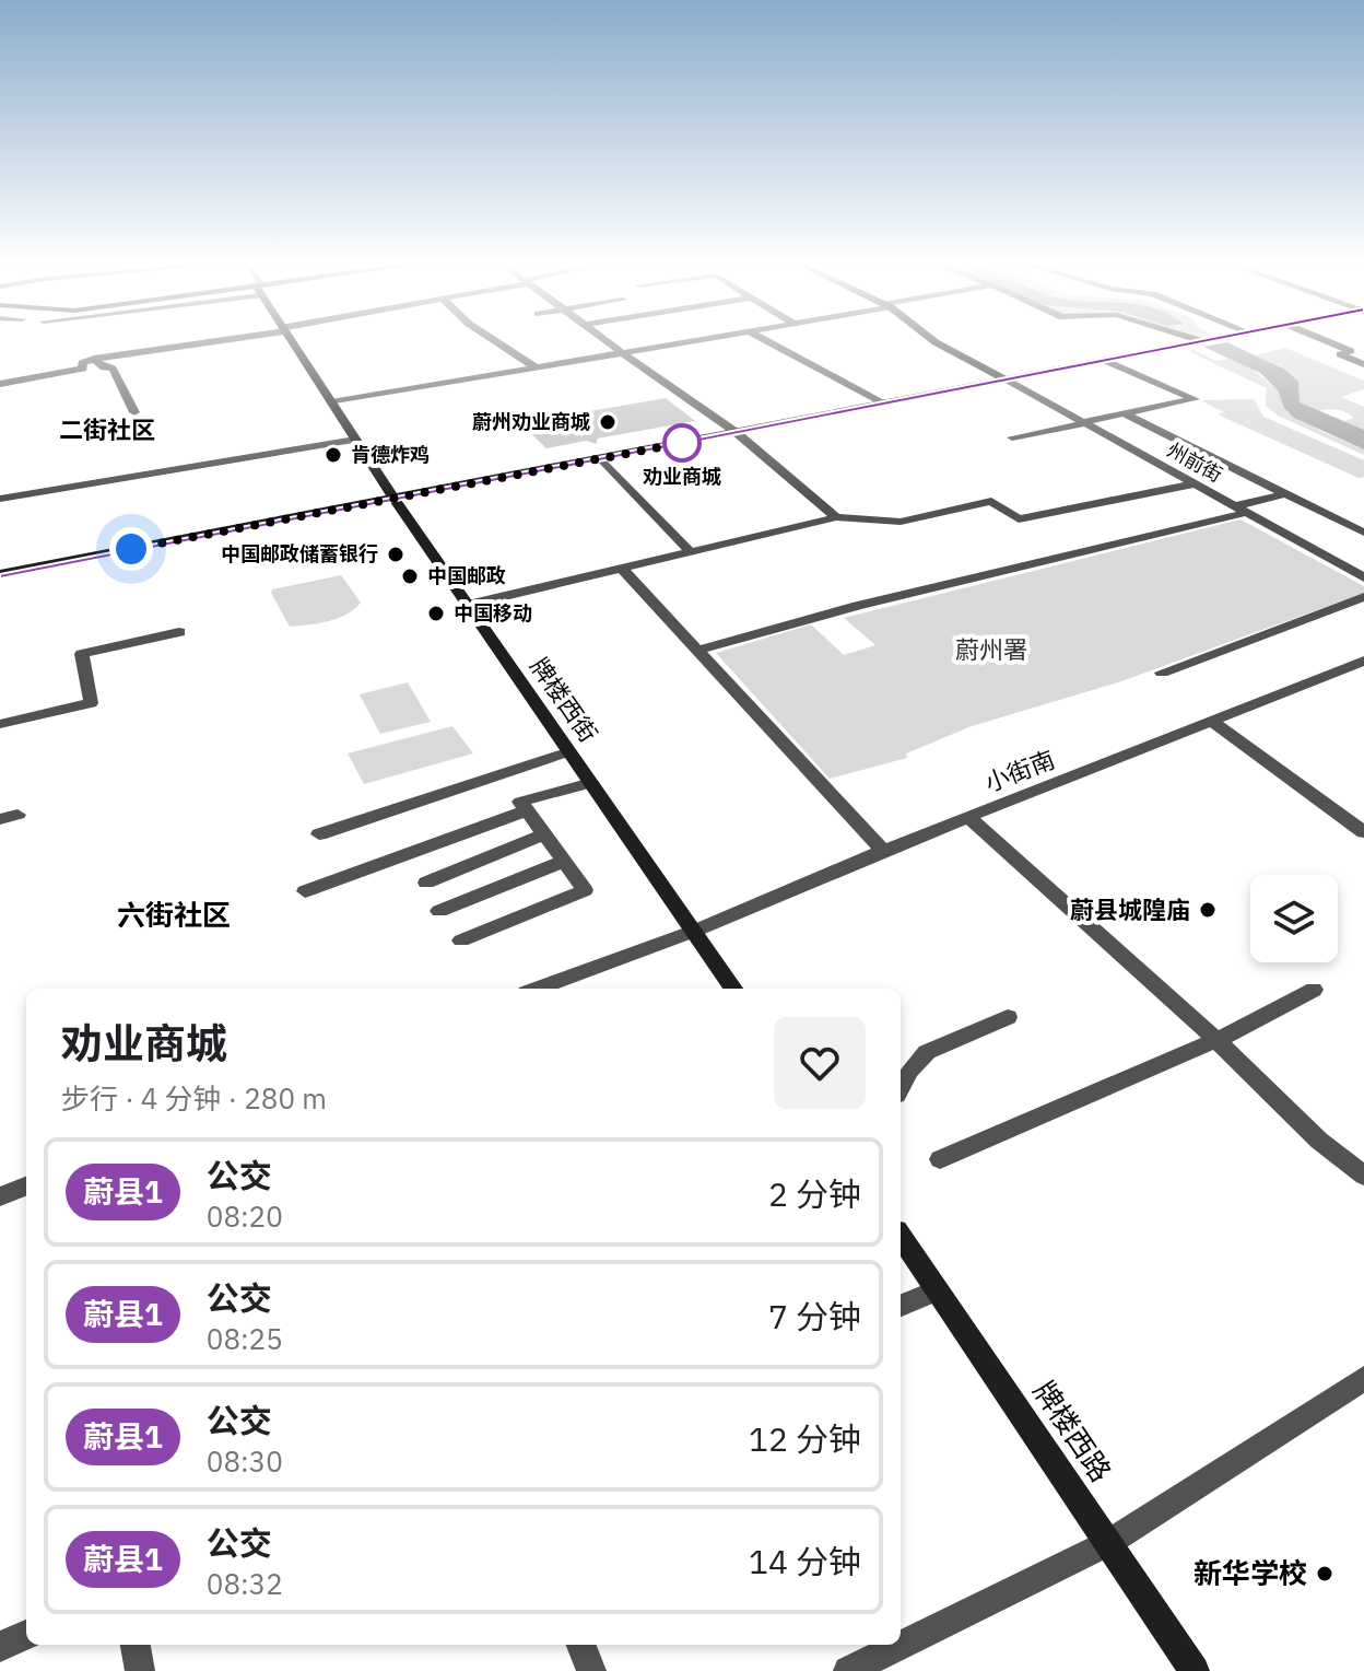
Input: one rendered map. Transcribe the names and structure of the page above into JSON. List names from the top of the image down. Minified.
{"streets":{"main road":["牌楼西街","牌楼西路"],"street":["州前街","小街南"]},"crossings":[["牌楼西街","小街南"]],"districts":["二街社区","六街社区"],"parks":["蔚州署"],"places":["蔚州劝业商城","劝业商城","肯德炸鸡","中国邮政储蓄银行","中国邮政","中国移动","蔚县城隍庙","新华学校"],"lines":["bus line 蔚县1"],"page":{"heading":["劝业商城","步行 · 4 分钟 · 280 m"],"list":[{"mark":"蔚县1","name":"公交","note":"08:20","value":"2 分钟"},{"mark":"蔚县1","name":"公交","note":"08:25","value":"7 分钟"},{"mark":"蔚县1","name":"公交","note":"08:30","value":"12 分钟"},{"mark":"蔚县1","name":"公交","note":"08:32","value":"14 分钟"}]}}
